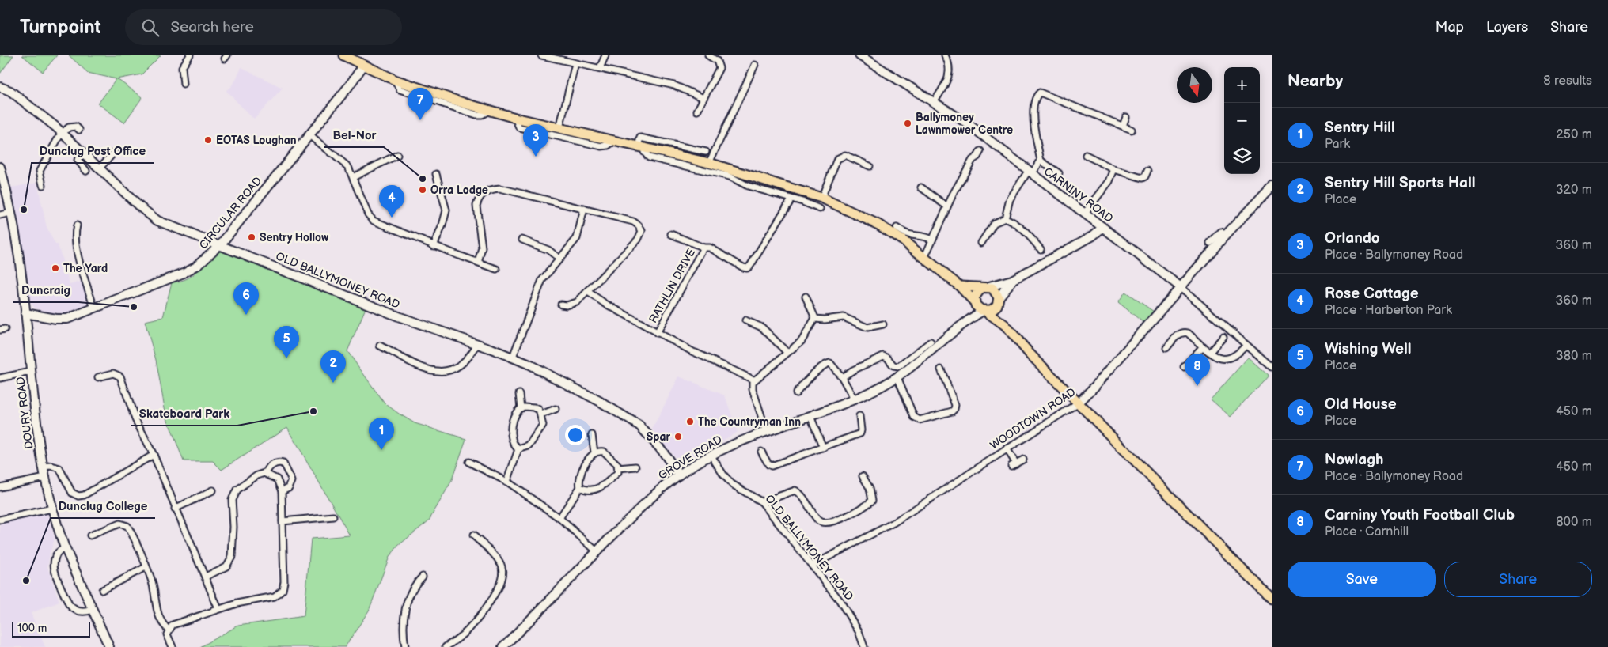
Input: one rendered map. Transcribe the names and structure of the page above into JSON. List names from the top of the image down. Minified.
{"streets":{"street":["CARNINY ROAD","CIRCULAR ROAD","OLD BALLYMONEY ROAD","RATHLIN DRIVE","DOURY ROAD","WOODTOWN ROAD","GROVE ROAD"]},"crossings":[["CARNINY ROAD","WOODTOWN ROAD"],["CIRCULAR ROAD","OLD BALLYMONEY ROAD"],["CIRCULAR ROAD","DOURY ROAD"],["OLD BALLYMONEY ROAD","WOODTOWN ROAD"],["OLD BALLYMONEY ROAD","GROVE ROAD"]],"places":["Ballymoney Lawnmower Centre","EOTAS Loughan","Bel-Nor","Orra Lodge","Dunclug Post Office","Sentry Hollow","The Yard","Duncraig","Skateboard Park","The Countryman Inn","Spar","Dunclug College"],"scale_bar":"100 m","north":"bottom","page":{"header":"Turnpoint","search":"Search here","nav":["Map","Layers","Share"],"heading":["Nearby","8 results"],"map_buttons":["+","−"],"pins":["7","3","4","6","5","2","8","1"],"list":[{"mark":"1","name":"Sentry Hill","note":"Park","value":"250 m"},{"mark":"2","name":"Sentry Hill Sports Hall","note":"Place","value":"320 m"},{"mark":"3","name":"Orlando","note":"Place · Ballymoney Road","value":"360 m"},{"mark":"4","name":"Rose Cottage","note":"Place · Harberton Park","value":"360 m"},{"mark":"5","name":"Wishing Well","note":"Place","value":"380 m"},{"mark":"6","name":"Old House","note":"Place","value":"450 m"},{"mark":"7","name":"Nowlagh","note":"Place · Ballymoney Road","value":"450 m"},{"mark":"8","name":"Carniny Youth Football Club","note":"Place · Carnhill","value":"800 m"}],"buttons":["Save","Share"],"scale":"100 m"}}
